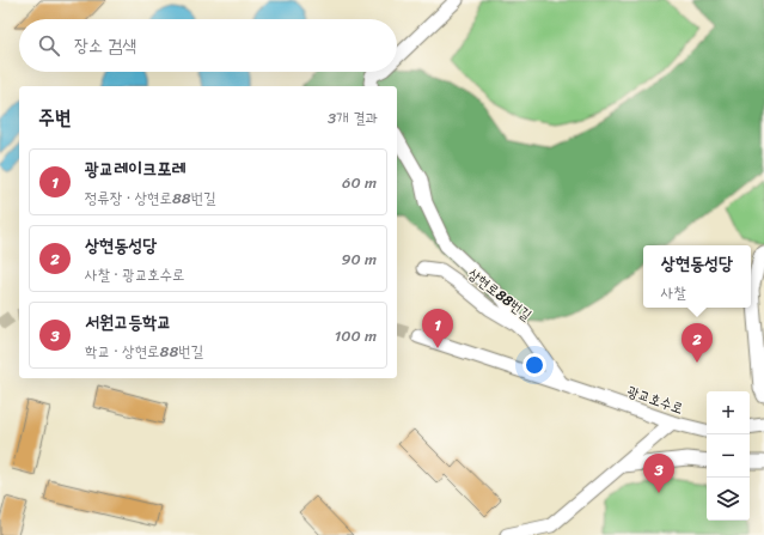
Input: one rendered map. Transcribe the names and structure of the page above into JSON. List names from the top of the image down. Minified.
{"streets":{"street":["상현로88번길","광교호수로"]},"crossings":[["상현로88번길","광교호수로"]],"page":{"search":"장소 검색","heading":["주변","3개 결과"],"list":[{"mark":"1","name":"광교레이크포레","note":"정류장 · 상현로88번길","value":"60 m"},{"mark":"2","name":"상현동성당","note":"사찰 · 광교호수로","value":"90 m"},{"mark":"3","name":"서원고등학교","note":"학교 · 상현로88번길","value":"100 m"}],"popup":["상현동성당","사찰"],"pins":["1","2","3"],"map_buttons":["+","−"]}}
